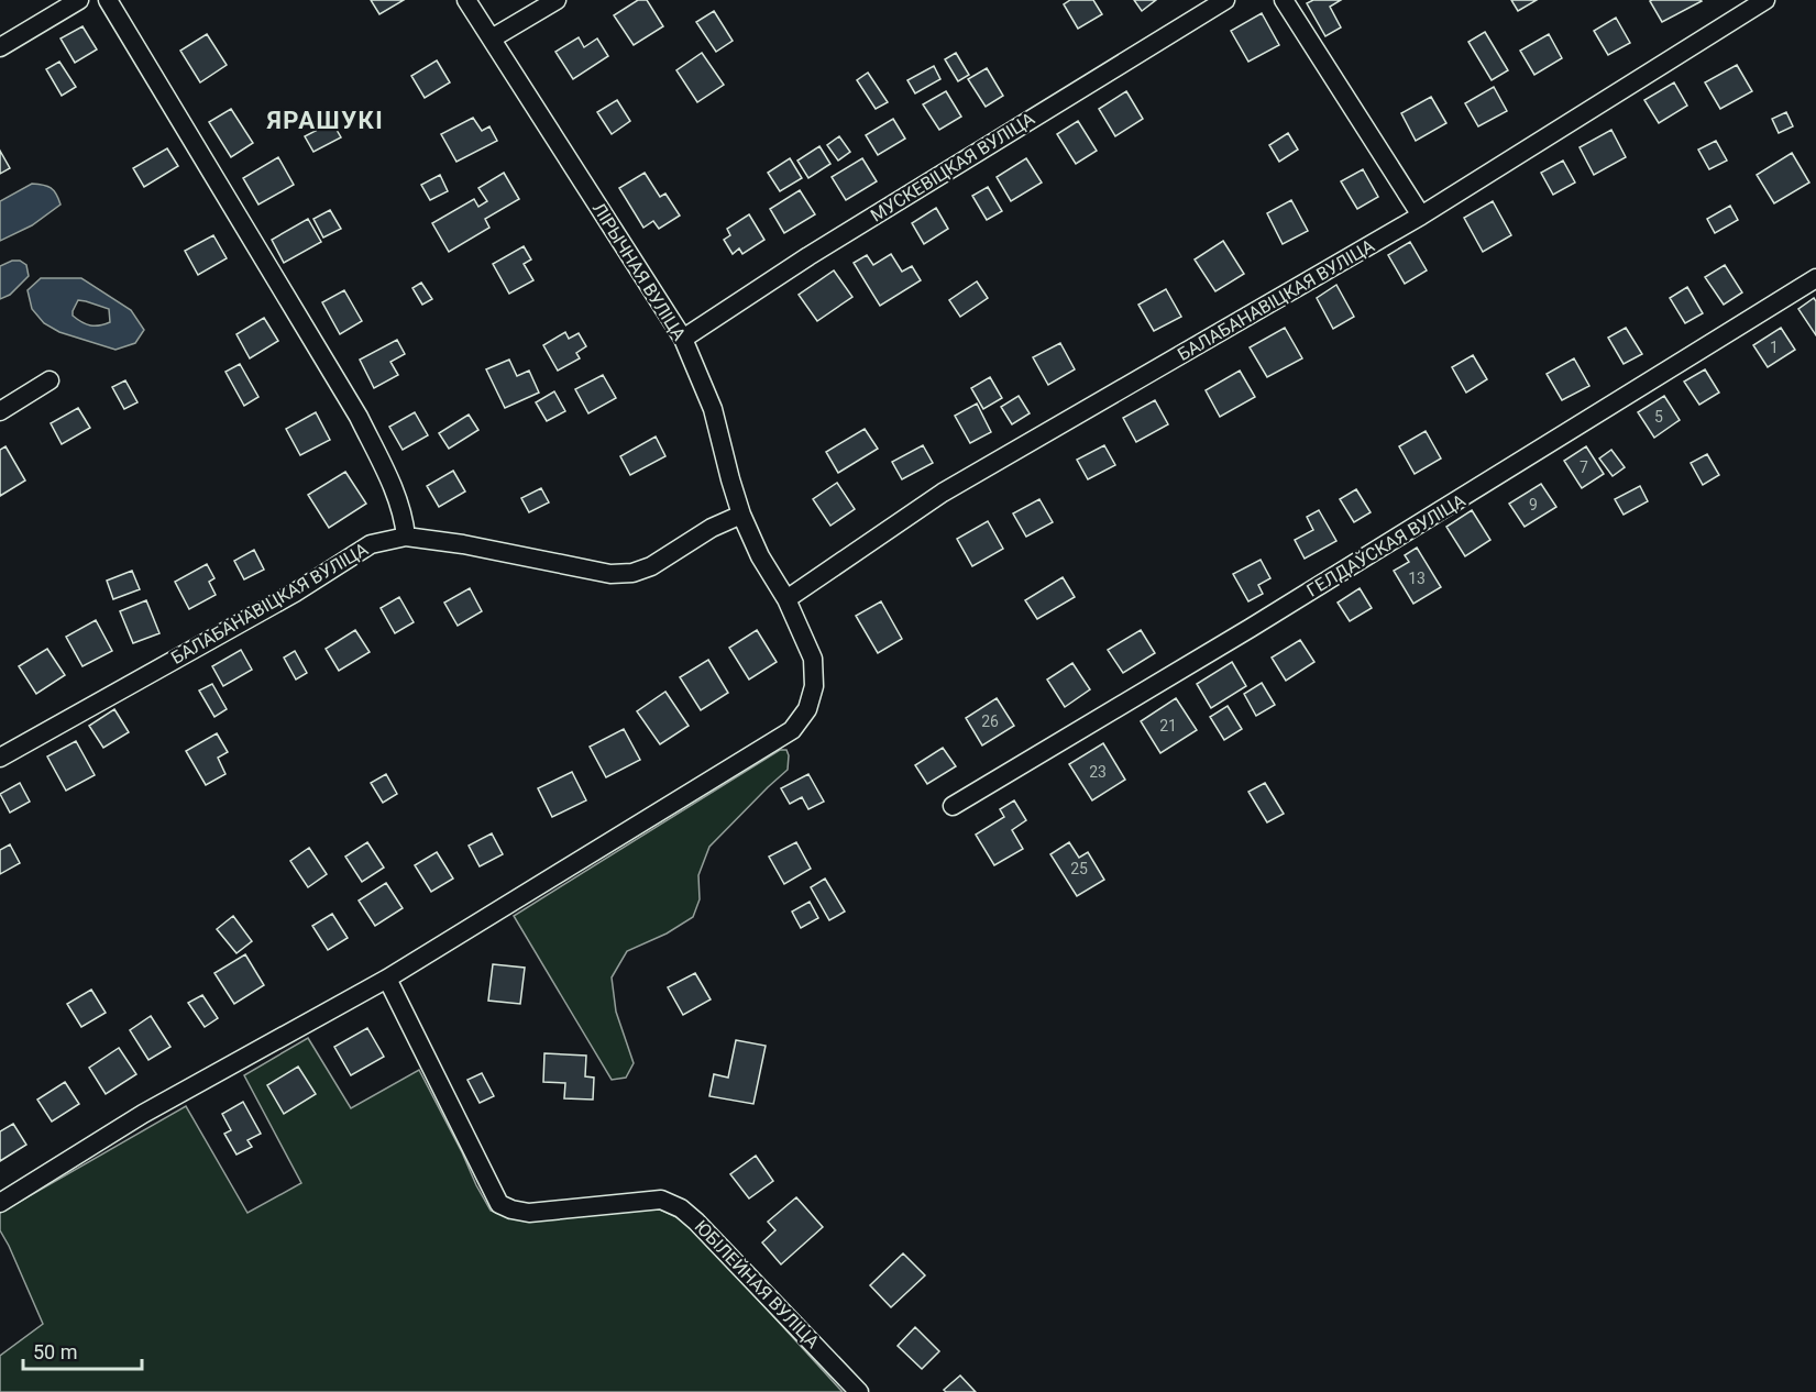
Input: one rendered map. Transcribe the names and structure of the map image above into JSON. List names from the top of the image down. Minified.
{"streets":{"street":["МУСКЕВІЦКАЯ ВУЛІЦА","ЛІРЫЧНАЯ ВУЛІЦА","БАЛАБАНАВІЦКАЯ ВУЛІЦА","ГЕЛДАЎСКАЯ ВУЛІЦА","ЮБІЛЕЙНАЯ ВУЛІЦА"]},"crossings":[["МУСКЕВІЦКАЯ ВУЛІЦА","ЛІРЫЧНАЯ ВУЛІЦА"],["ЛІРЫЧНАЯ ВУЛІЦА","БАЛАБАНАВІЦКАЯ ВУЛІЦА"],["ЛІРЫЧНАЯ ВУЛІЦА","ЮБІЛЕЙНАЯ ВУЛІЦА"]],"districts":["ЯРАШУКІ"],"house_numbers":["1","5","7","9","13","26","21","23","25"],"scale_bar":"50 m"}
